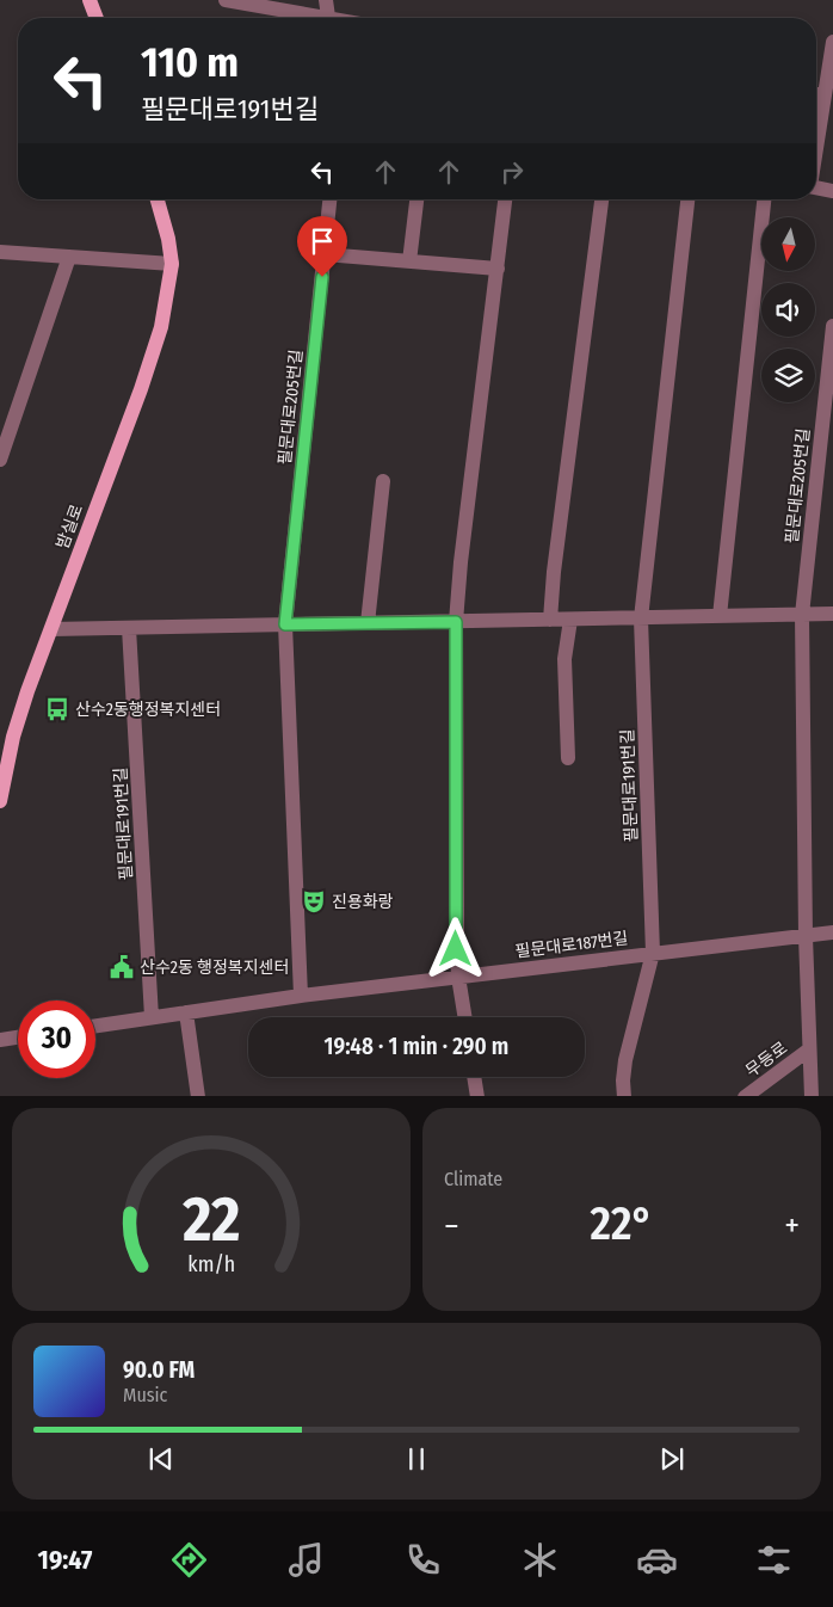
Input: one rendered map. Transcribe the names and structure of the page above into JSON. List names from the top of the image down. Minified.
{"streets":{"main road":["밤실로"],"street":["필문대로205번길","필문대로191번길","필문대로187번길","무등로"]},"crossings":[["필문대로191번길","필문대로187번길"]],"places":{"bus stop":["산수2동행정복지센터"],"theatre":["진용화랑"],"public building":["산수2동 행정복지센터"]},"north":"bottom","page":{"turn":["110 m","필문대로191번길"],"limit":"30","trip":"19:48 · 1 min · 290 m","tile":"Climate","heat":["−","22°","+"],"song":["90.0 FM","Music"],"tabs":"19:47","gauge":["22","km/h"]}}
